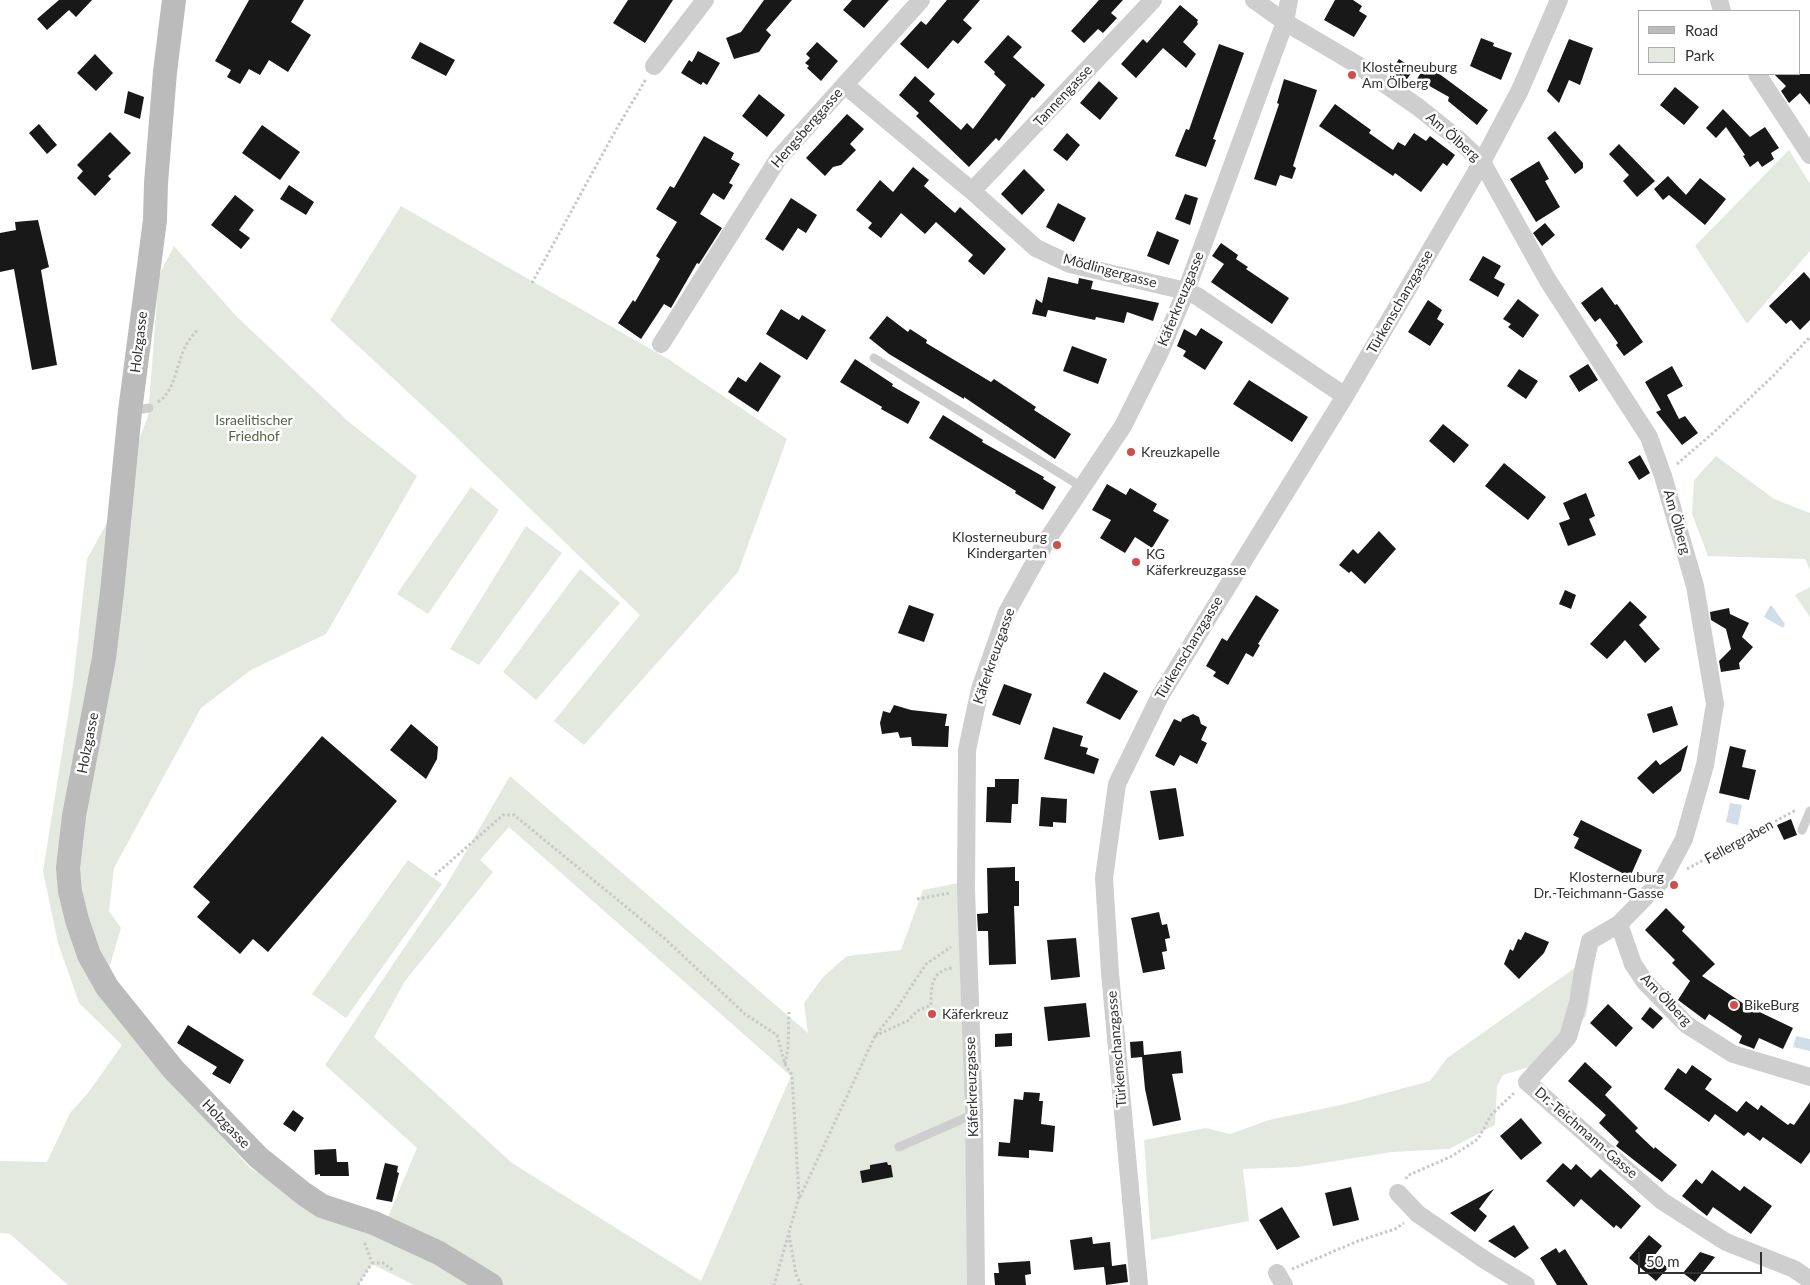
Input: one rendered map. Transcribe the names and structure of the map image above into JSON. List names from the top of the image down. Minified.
{"streets":{"street":["Tannengasse","Hengsberggasse","Am Ölberg","Mödlingergasse","Käferkreuzgasse","Türkenschanzgasse","Holzgasse","Dr.-Teichmann-Gasse"],"path":["Fellergraben"]},"crossings":[["Tannengasse","Mödlingergasse"],["Hengsberggasse","Mödlingergasse"],["Am Ölberg","Käferkreuzgasse"],["Am Ölberg","Türkenschanzgasse"],["Am Ölberg","Fellergraben"],["Am Ölberg","Dr.-Teichmann-Gasse"],["Mödlingergasse","Käferkreuzgasse"],["Mödlingergasse","Türkenschanzgasse"]],"parks":["Israelitischer Friedhof"],"places":["Klosterneuburg Am Ölberg","Kreuzkapelle","Klosterneuburg Kindergarten","KG Käferkreuzgasse","Klosterneuburg Dr.-Teichmann-Gasse","BikeBurg","Käferkreuz"],"legend":["Road","Park"],"scale_bar":"50 m"}
